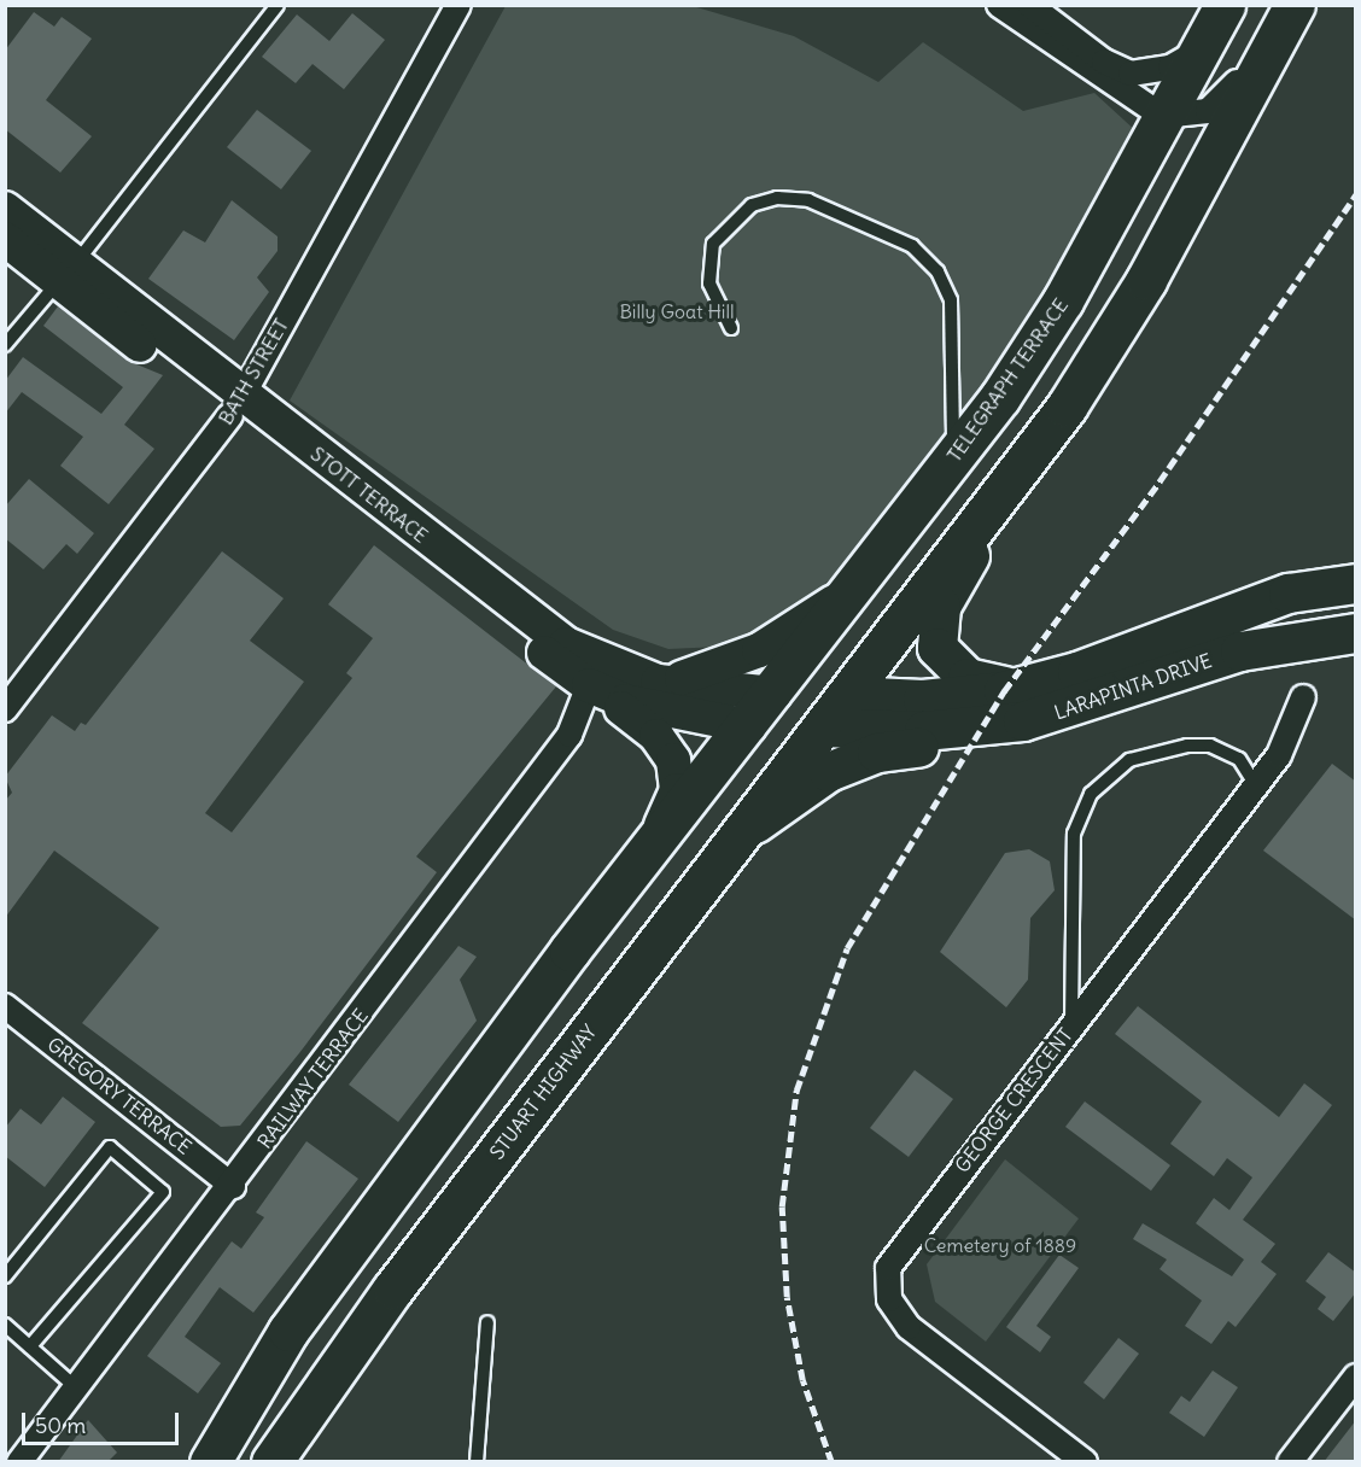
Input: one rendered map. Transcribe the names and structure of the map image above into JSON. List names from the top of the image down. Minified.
{"streets":{"highway":["TELEGRAPH TERRACE","STUART HIGHWAY"],"main road":["STOTT TERRACE","LARAPINTA DRIVE"],"street":["BATH STREET","RAILWAY TERRACE","GREGORY TERRACE","GEORGE CRESCENT"]},"crossings":[["BATH STREET","STOTT TERRACE"],["TELEGRAPH TERRACE","STOTT TERRACE"],["STOTT TERRACE","RAILWAY TERRACE"],["LARAPINTA DRIVE","STUART HIGHWAY"],["RAILWAY TERRACE","GREGORY TERRACE"]],"parks":["Billy Goat Hill","Cemetery of 1889"],"scale_bar":"50 m"}
